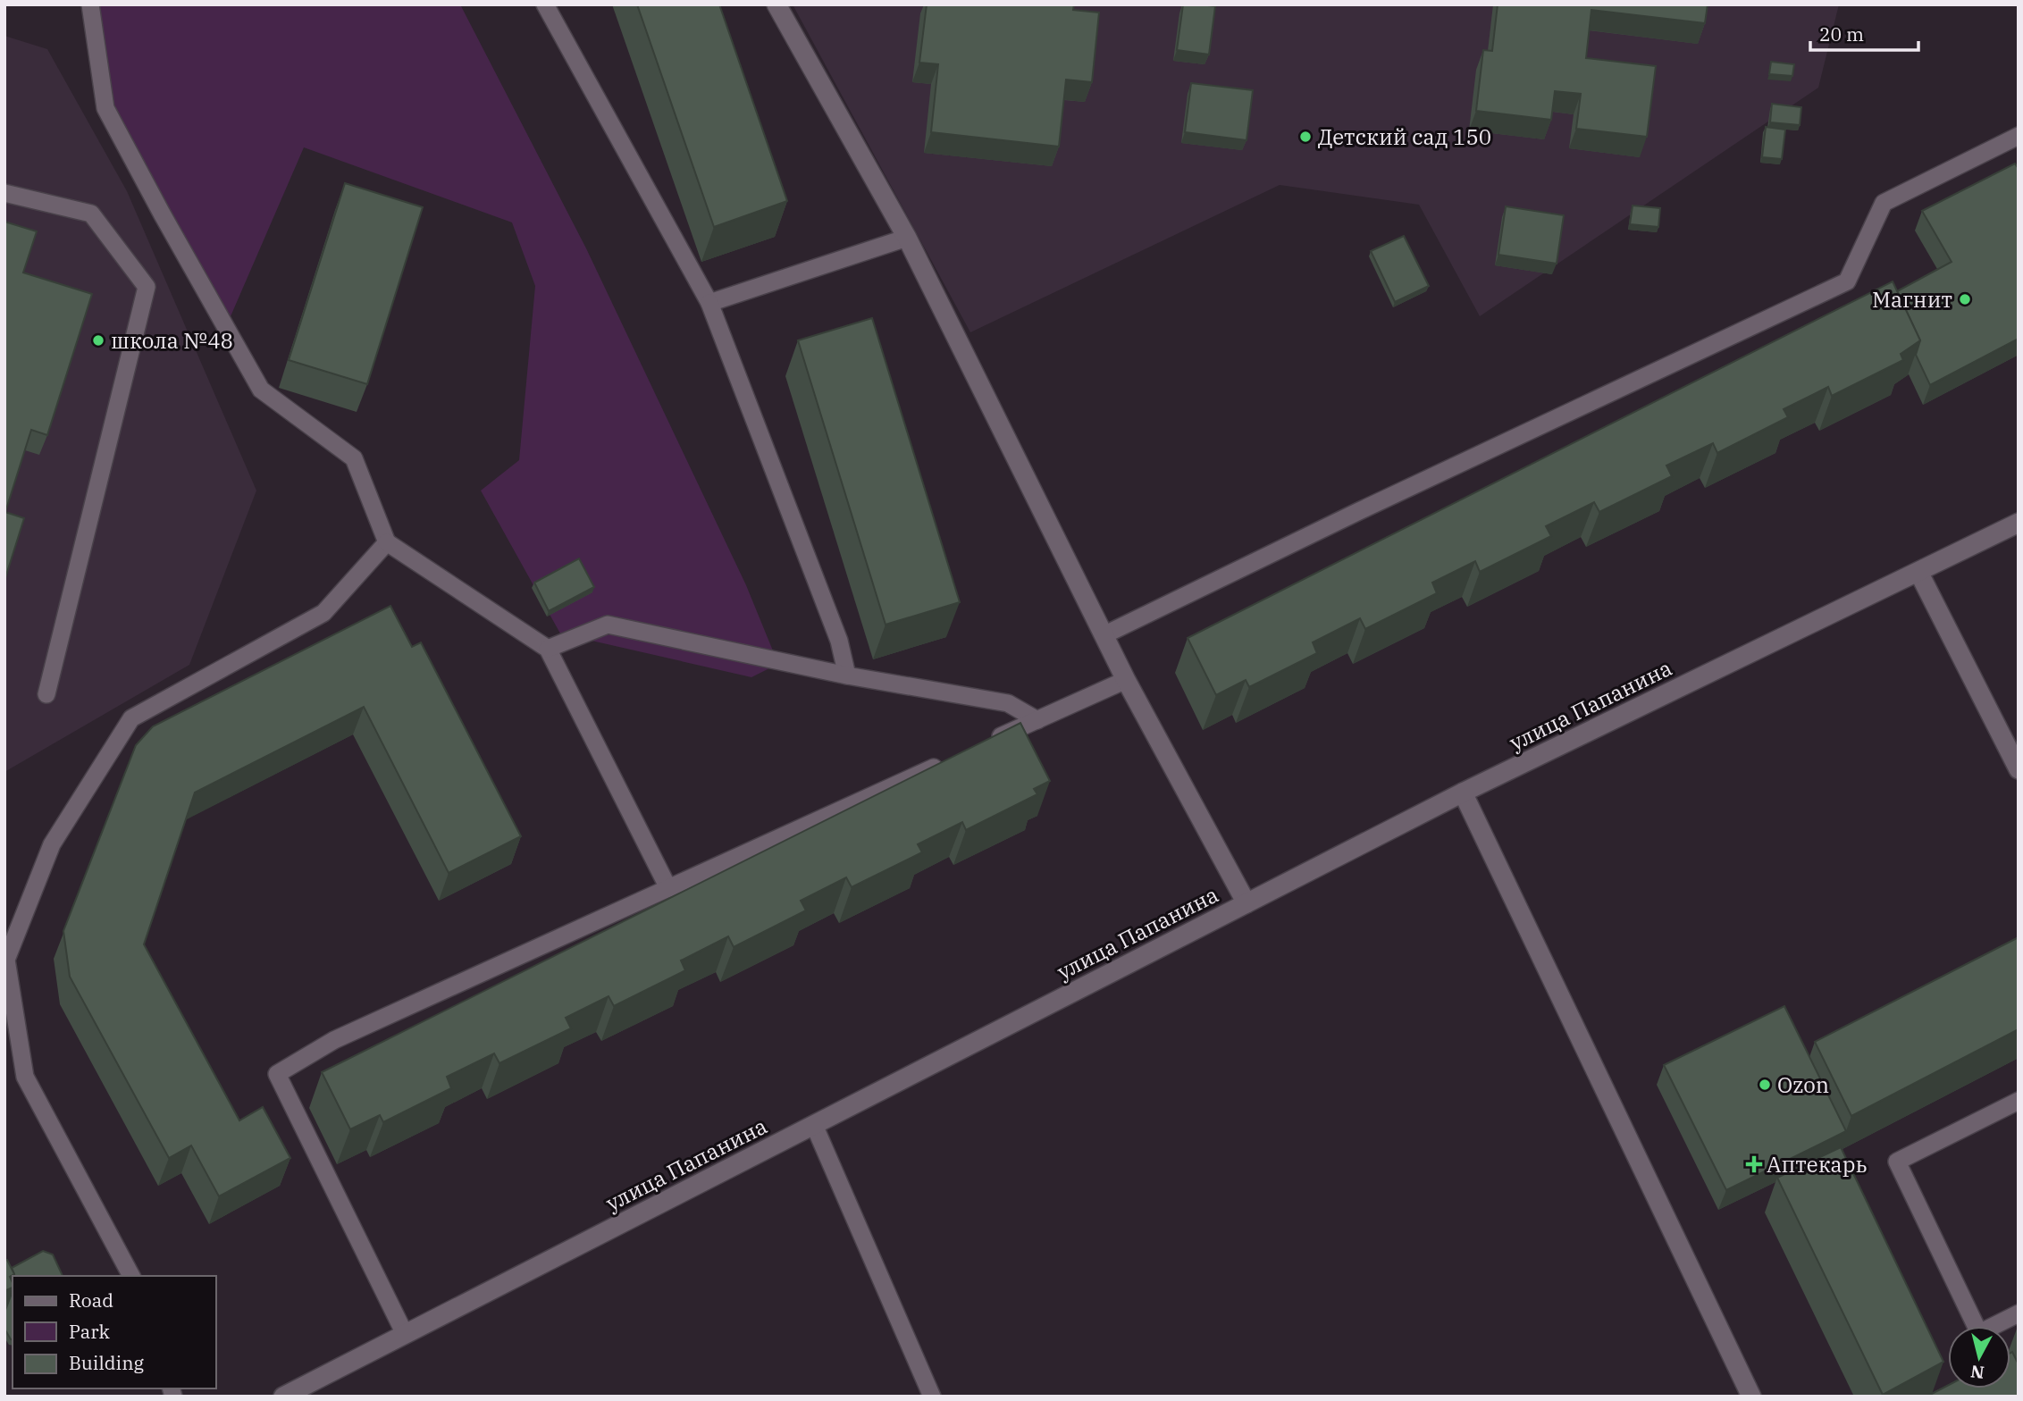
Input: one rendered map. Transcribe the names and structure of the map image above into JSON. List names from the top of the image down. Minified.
{"streets":{"street":["улица Папанина"]},"places":{"other":["Детский сад 150","Магнит","школа №48","Ozon"],"health":["Аптекарь"]},"legend":["Road","Park","Building"],"scale_bar":"20 m","north":"bottom"}
